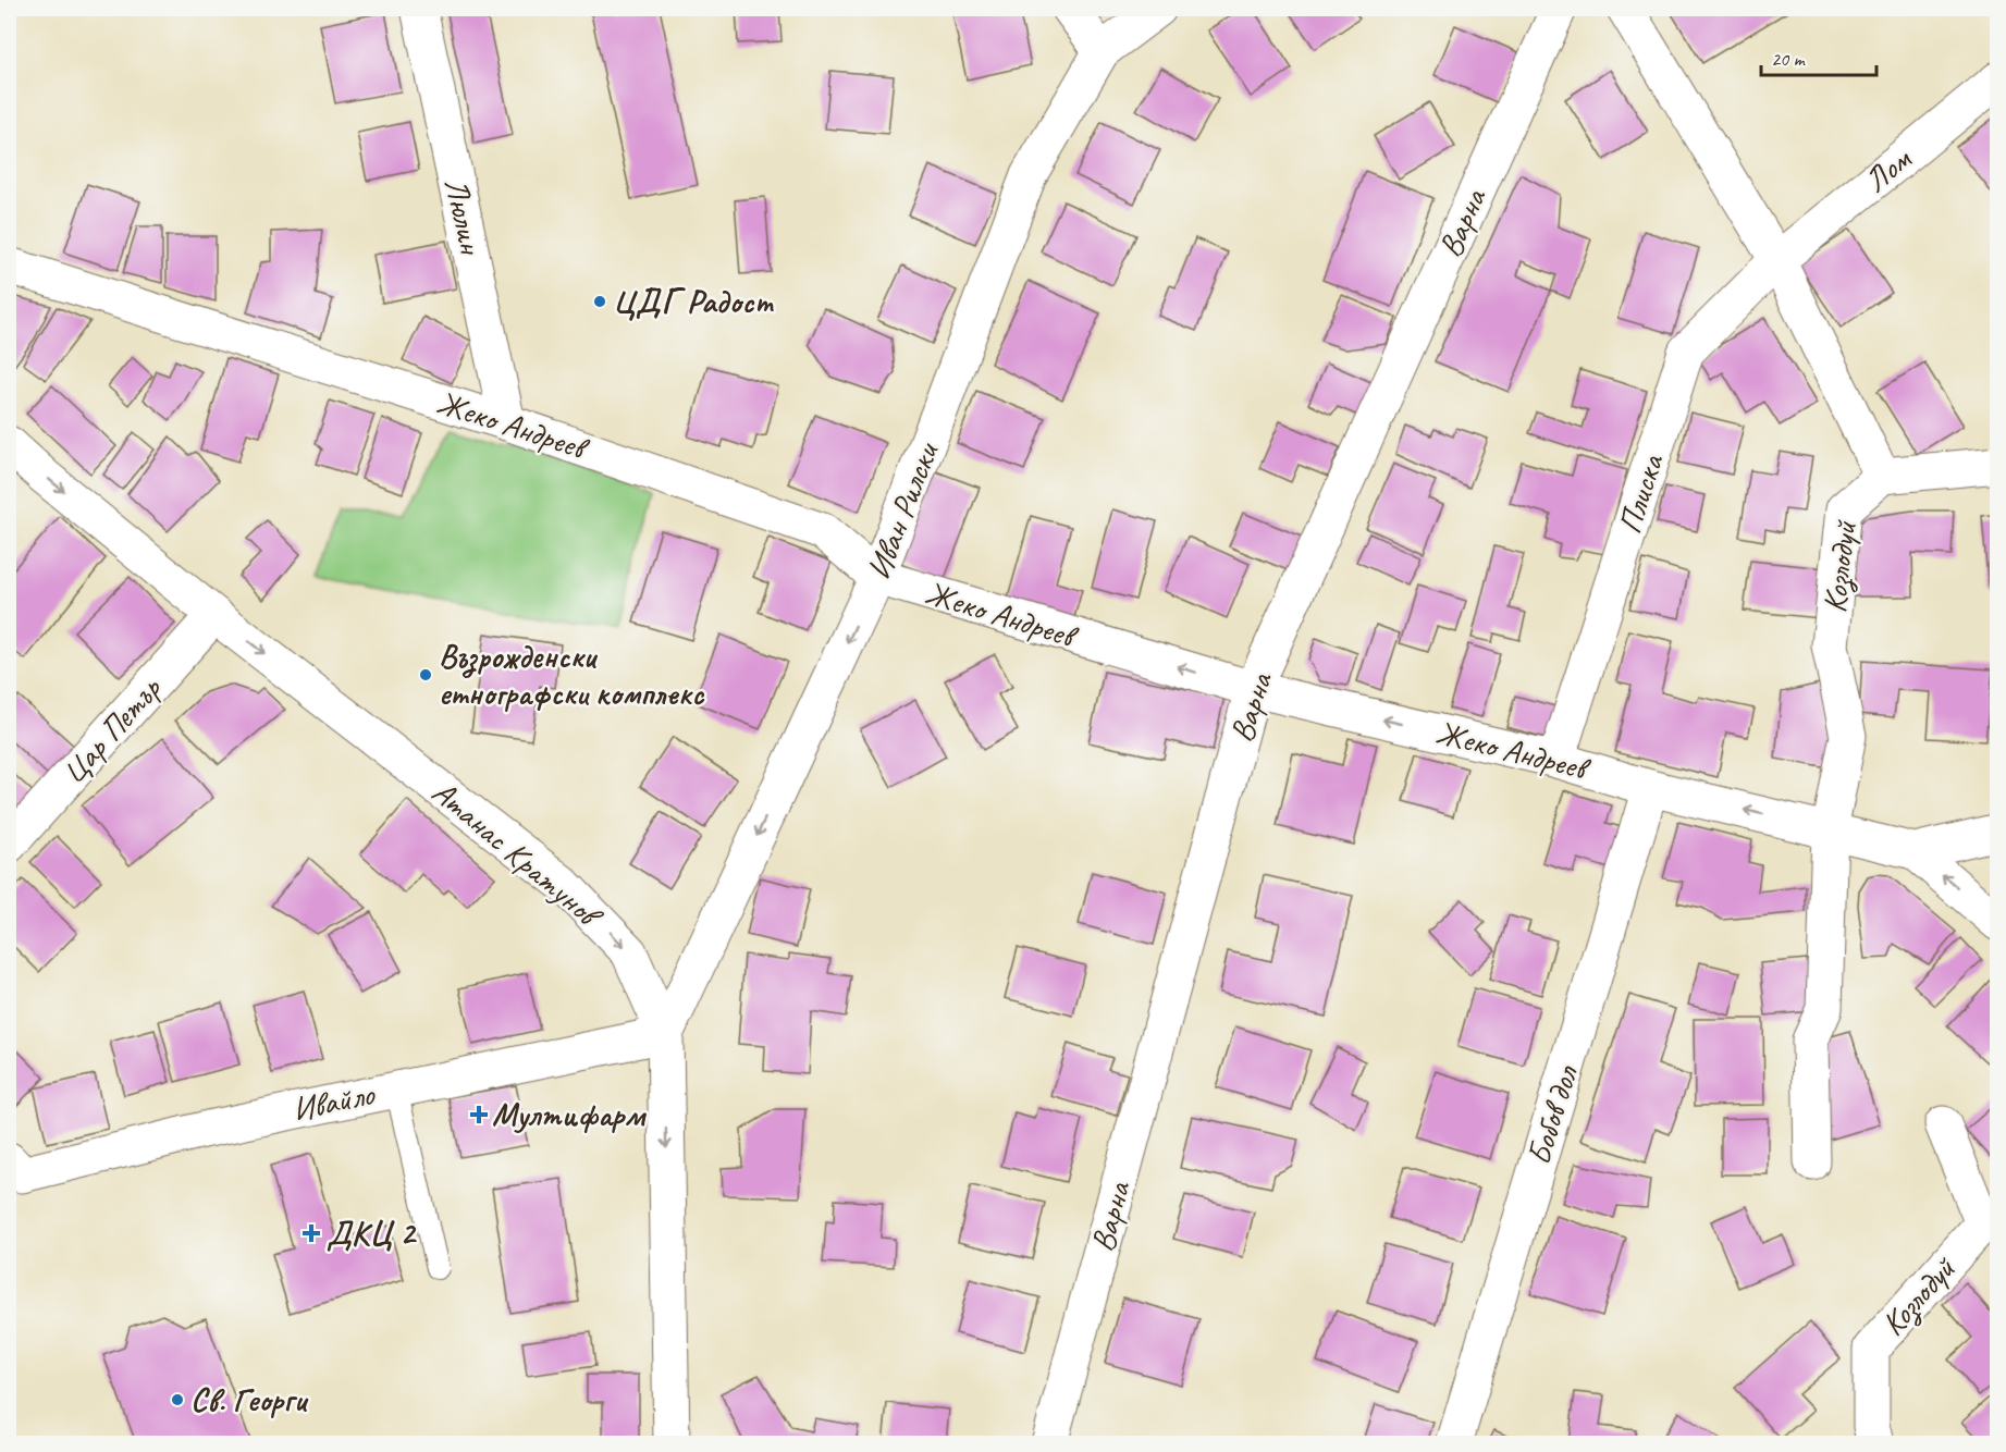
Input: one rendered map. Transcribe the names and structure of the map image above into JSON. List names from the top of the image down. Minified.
{"streets":{"street":["Лом","Люлин","Варна","Жеко Андреев","Плиска","Иван Рилски","Козлодуй","Цар Петър","Атанас Кратунов","Ивайло","Бобов дол"]},"crossings":[["Лом","Плиска"],["Люлин","Жеко Андреев"],["Варна","Жеко Андреев"],["Жеко Андреев","Плиска"],["Жеко Андреев","Иван Рилски"],["Жеко Андреев","Козлодуй"],["Жеко Андреев","Бобов дол"],["Иван Рилски","Атанас Кратунов"],["Иван Рилски","Ивайло"],["Цар Петър","Атанас Кратунов"],["Атанас Кратунов","Ивайло"]],"one_way":["Жеко Андреев","Иван Рилски","Атанас Кратунов"],"places":{"other":["ЦДГ Радост","Възрожденски етнографски комплекс","Св. Георги"],"health":["Мултифарм","ДКЦ 2"]},"scale_bar":"20 m"}
